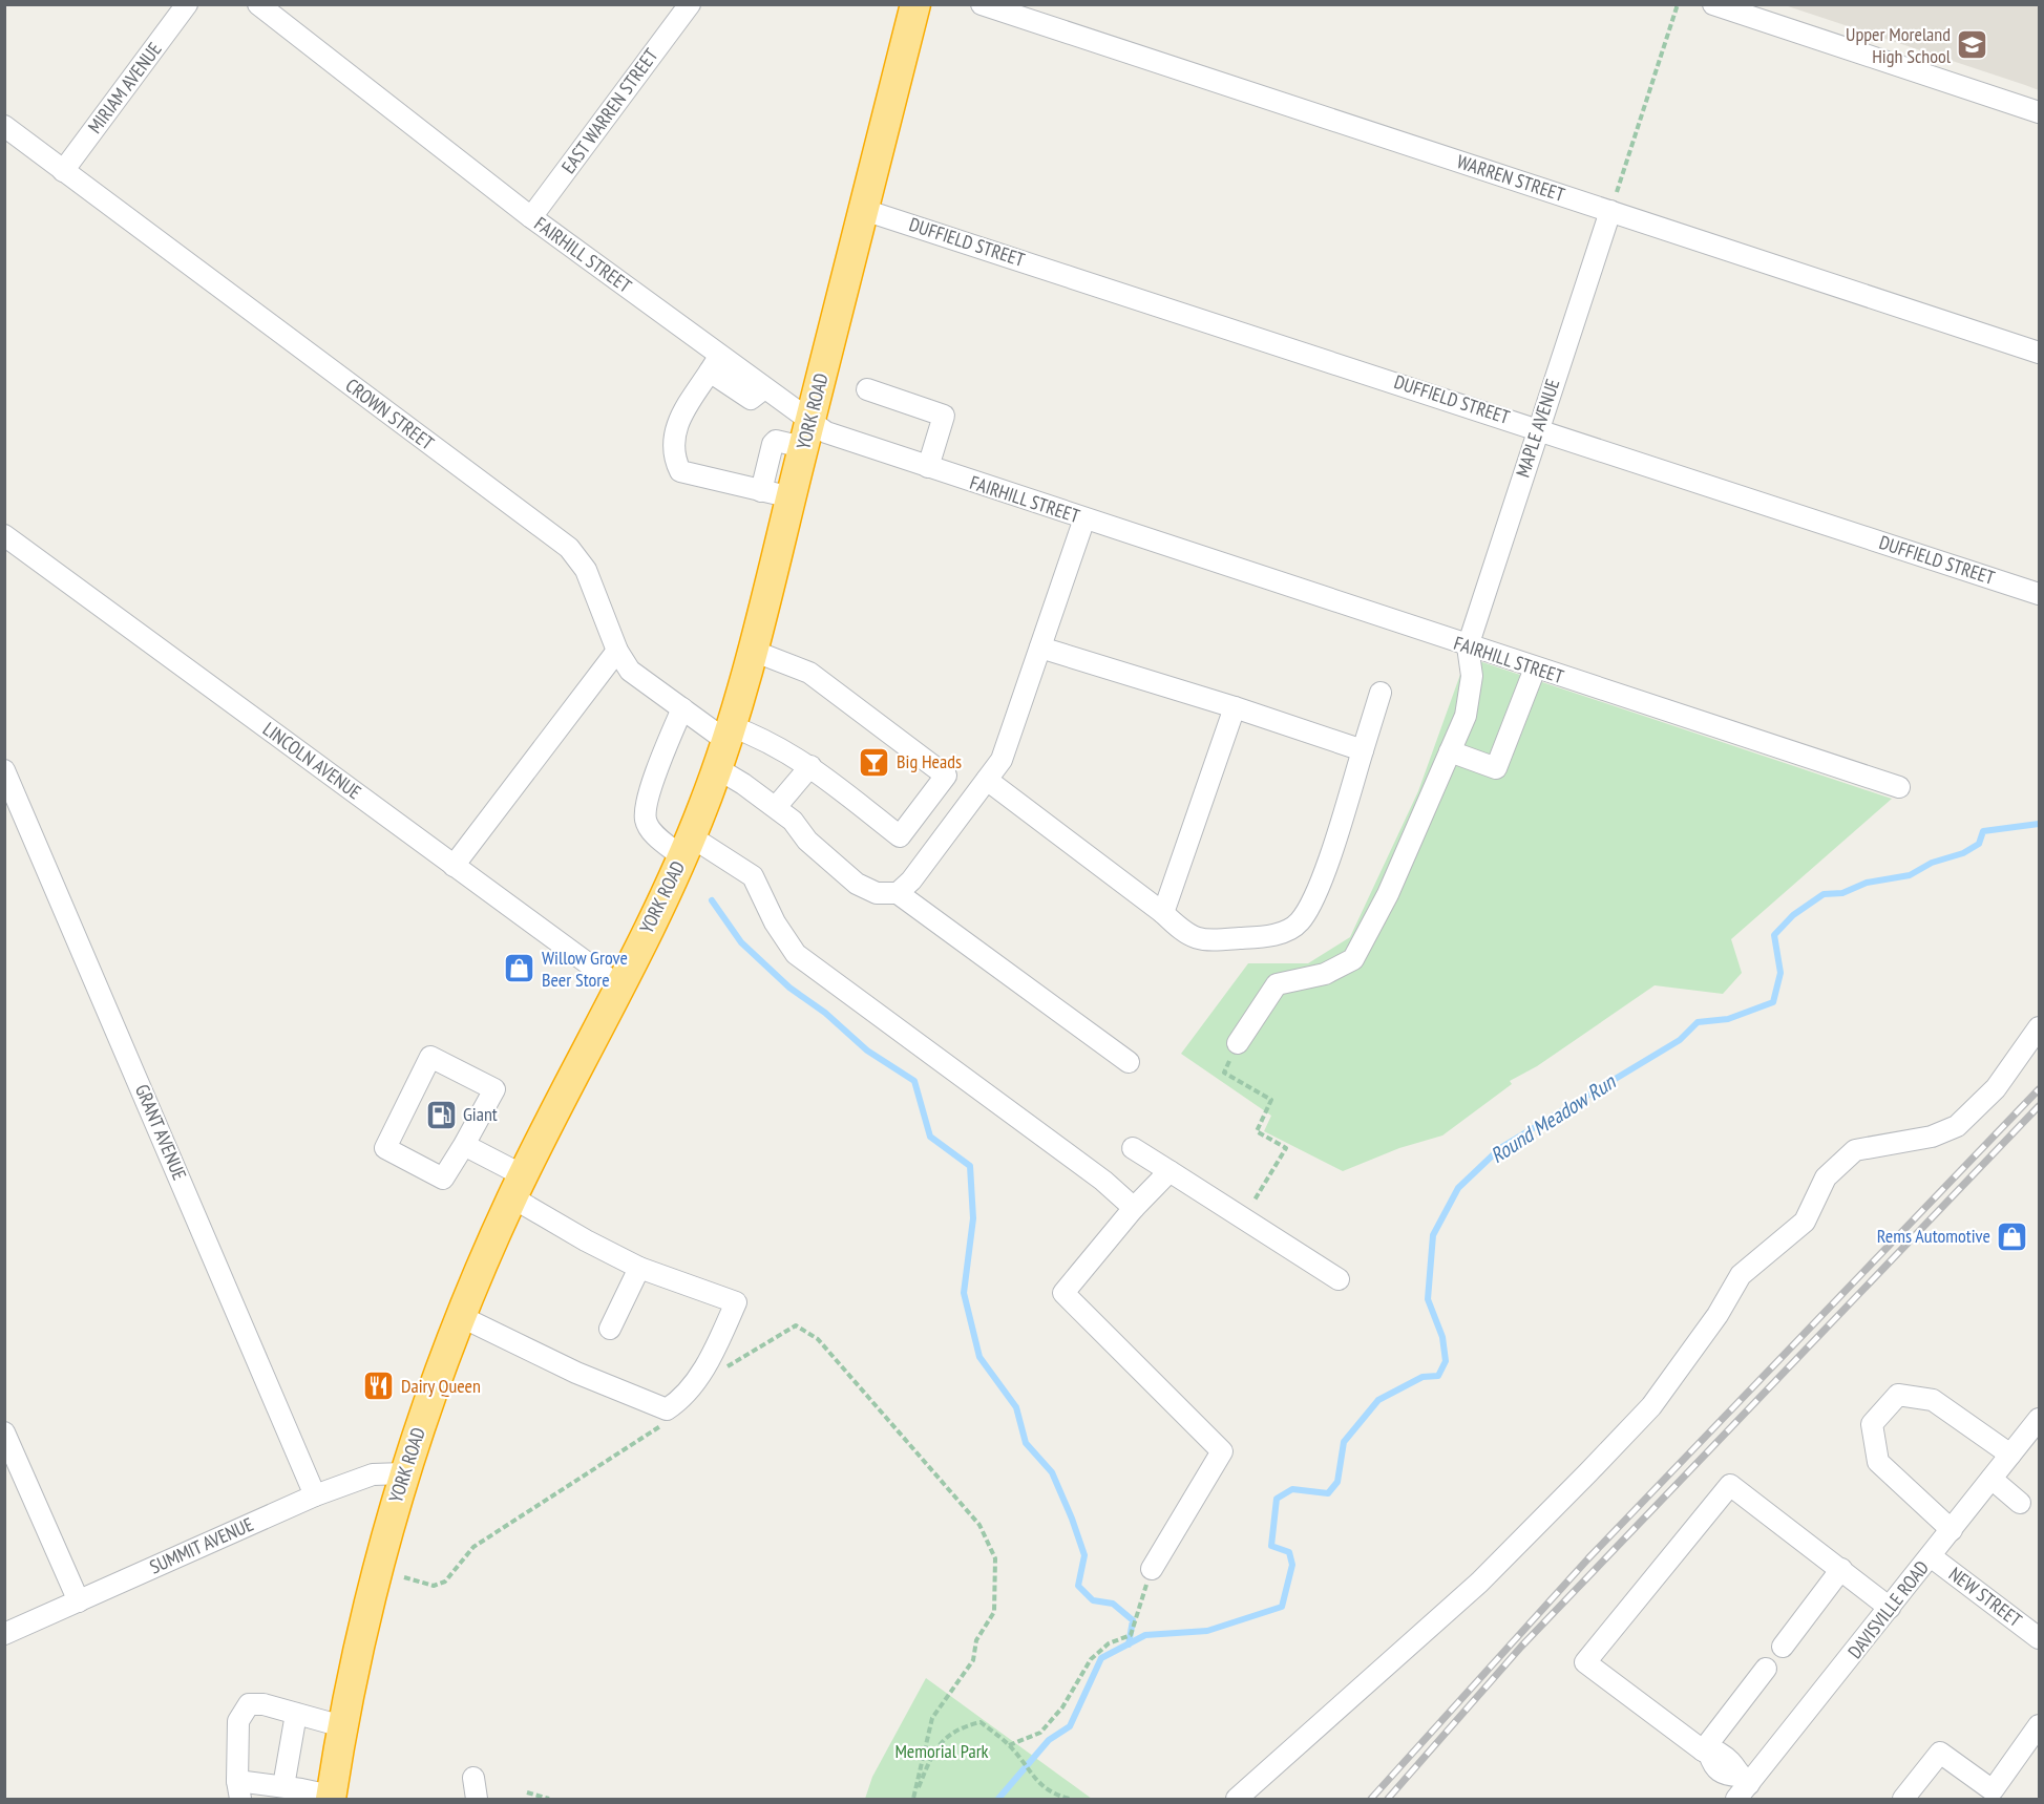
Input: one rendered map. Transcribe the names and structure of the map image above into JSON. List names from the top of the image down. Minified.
{"streets":{"highway":["YORK ROAD"],"street":["MIRIAM AVENUE","EAST WARREN STREET","WARREN STREET","DUFFIELD STREET","FAIRHILL STREET","CROWN STREET","MAPLE AVENUE","LINCOLN AVENUE","GRANT AVENUE","SUMMIT AVENUE","NEW STREET","DAVISVILLE ROAD"]},"crossings":[["MIRIAM AVENUE","CROWN STREET"],["EAST WARREN STREET","FAIRHILL STREET"],["WARREN STREET","MAPLE AVENUE"],["DUFFIELD STREET","YORK ROAD"],["DUFFIELD STREET","MAPLE AVENUE"],["FAIRHILL STREET","YORK ROAD"],["FAIRHILL STREET","MAPLE AVENUE"],["YORK ROAD","CROWN STREET"],["YORK ROAD","LINCOLN AVENUE"],["YORK ROAD","SUMMIT AVENUE"],["GRANT AVENUE","SUMMIT AVENUE"],["NEW STREET","DAVISVILLE ROAD"]],"water":["Round Meadow Run"],"parks":["Memorial Park"],"places":{"school or university":["Upper Moreland High School"],"bar":["Big Heads"],"shop":["Willow Grove Beer Store","Rems Automotive"],"fuel station":["Giant"],"restaurant":["Dairy Queen"]}}
